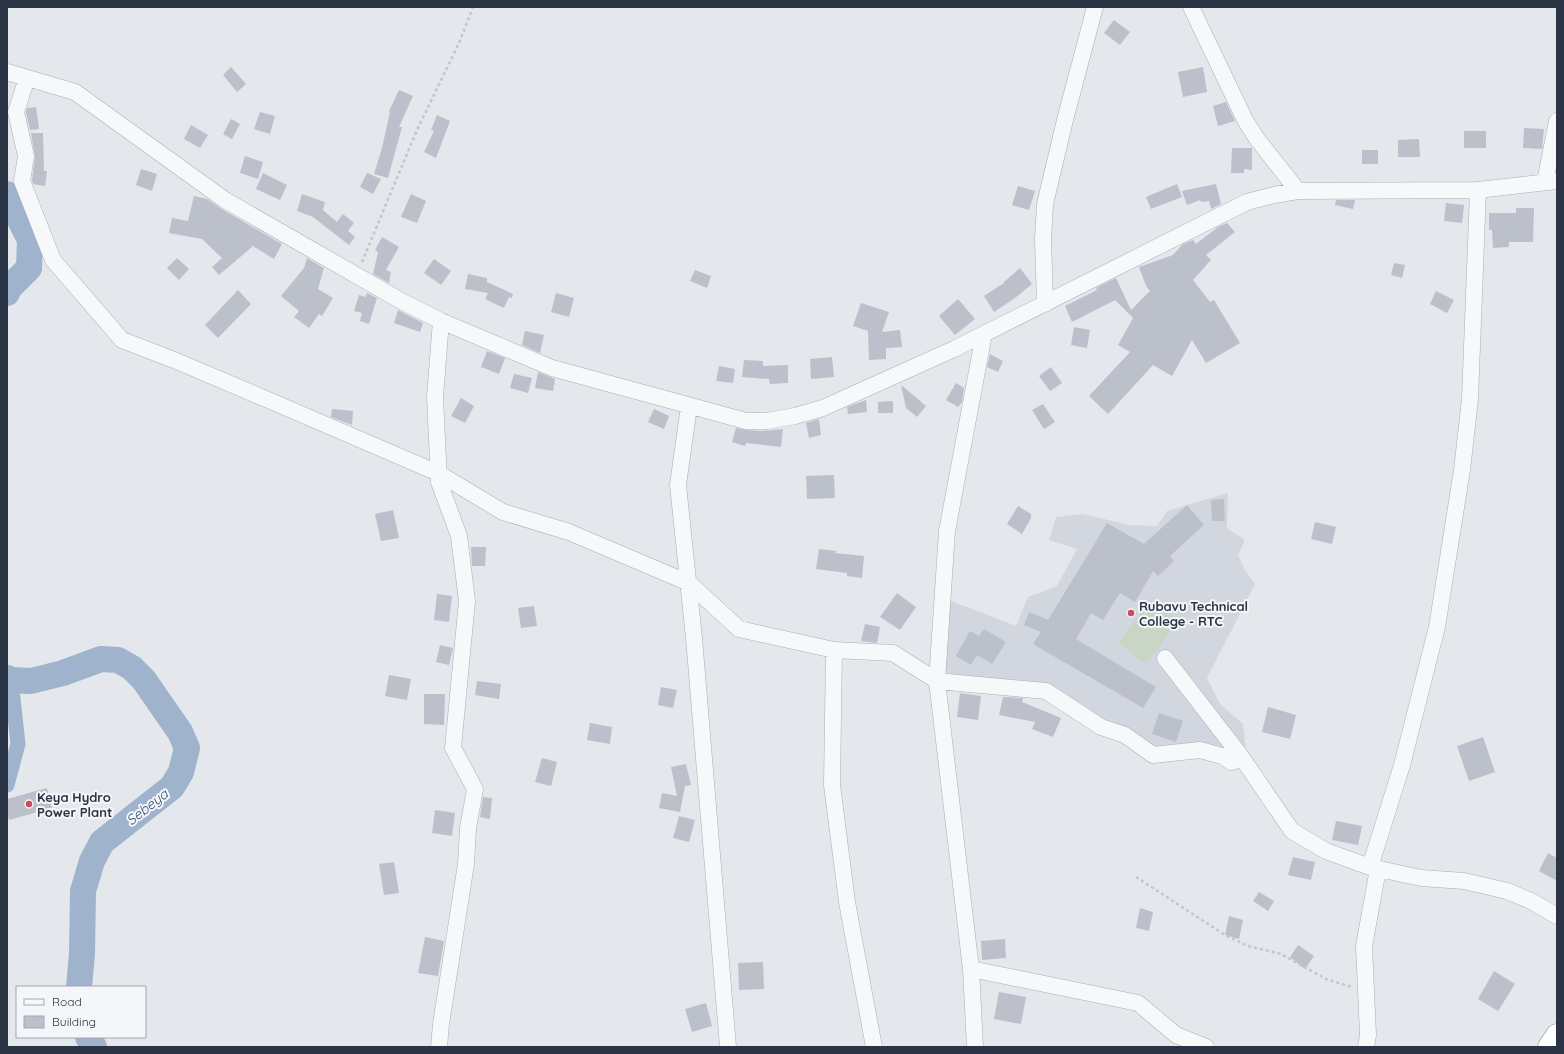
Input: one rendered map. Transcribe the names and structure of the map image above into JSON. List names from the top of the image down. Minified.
{"water":["Sebeya"],"places":["Rubavu Technical College - RTC","Keya Hydro Power Plant"],"legend":["Road","Building"]}
